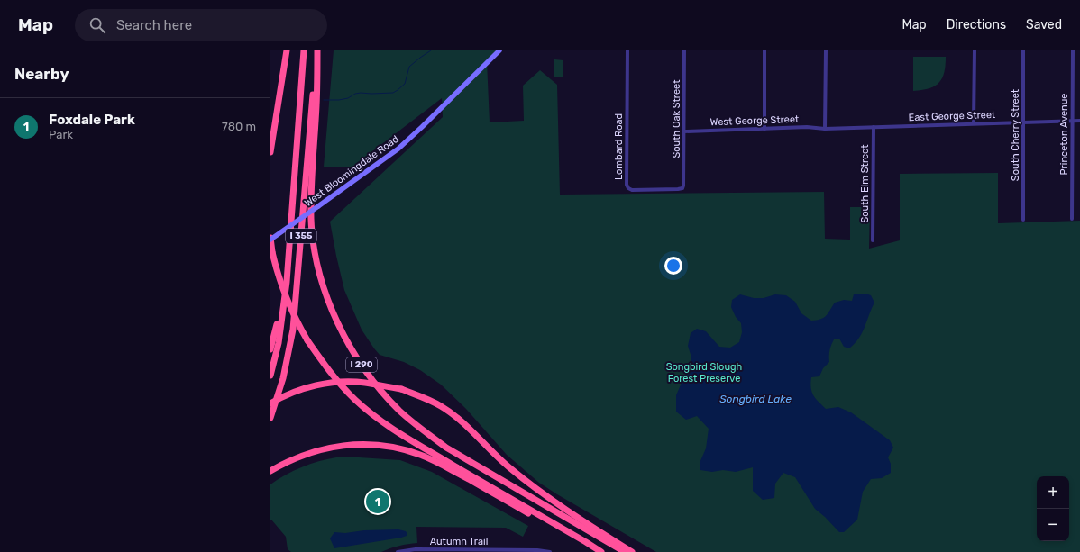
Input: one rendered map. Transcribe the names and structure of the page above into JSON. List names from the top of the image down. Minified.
{"streets":{"highway":["I 355","I 290"],"street":["East George Street","South Oak Street","West George Street","Princeton Avenue","South Cherry Street","Lombard Road","West Bloomingdale Road","South Elm Street","Autumn Trail"]},"crossings":[["East George Street","West George Street"],["East George Street","Princeton Avenue"],["East George Street","South Cherry Street"],["East George Street","South Elm Street"],["South Oak Street","West George Street"],["South Oak Street","Lombard Road"],["West Bloomingdale Road","I 290"],["I 355","I 290"]],"water":["Songbird Lake"],"parks":["Songbird Slough Forest Preserve"],"page":{"header":"Map","search":"Search here","nav":["Map","Directions","Saved"],"heading":"Nearby","list":[{"mark":"1","name":"Foxdale Park","note":"Park","value":"780 m"}],"map_buttons":["+","−"],"pins":"1"}}
